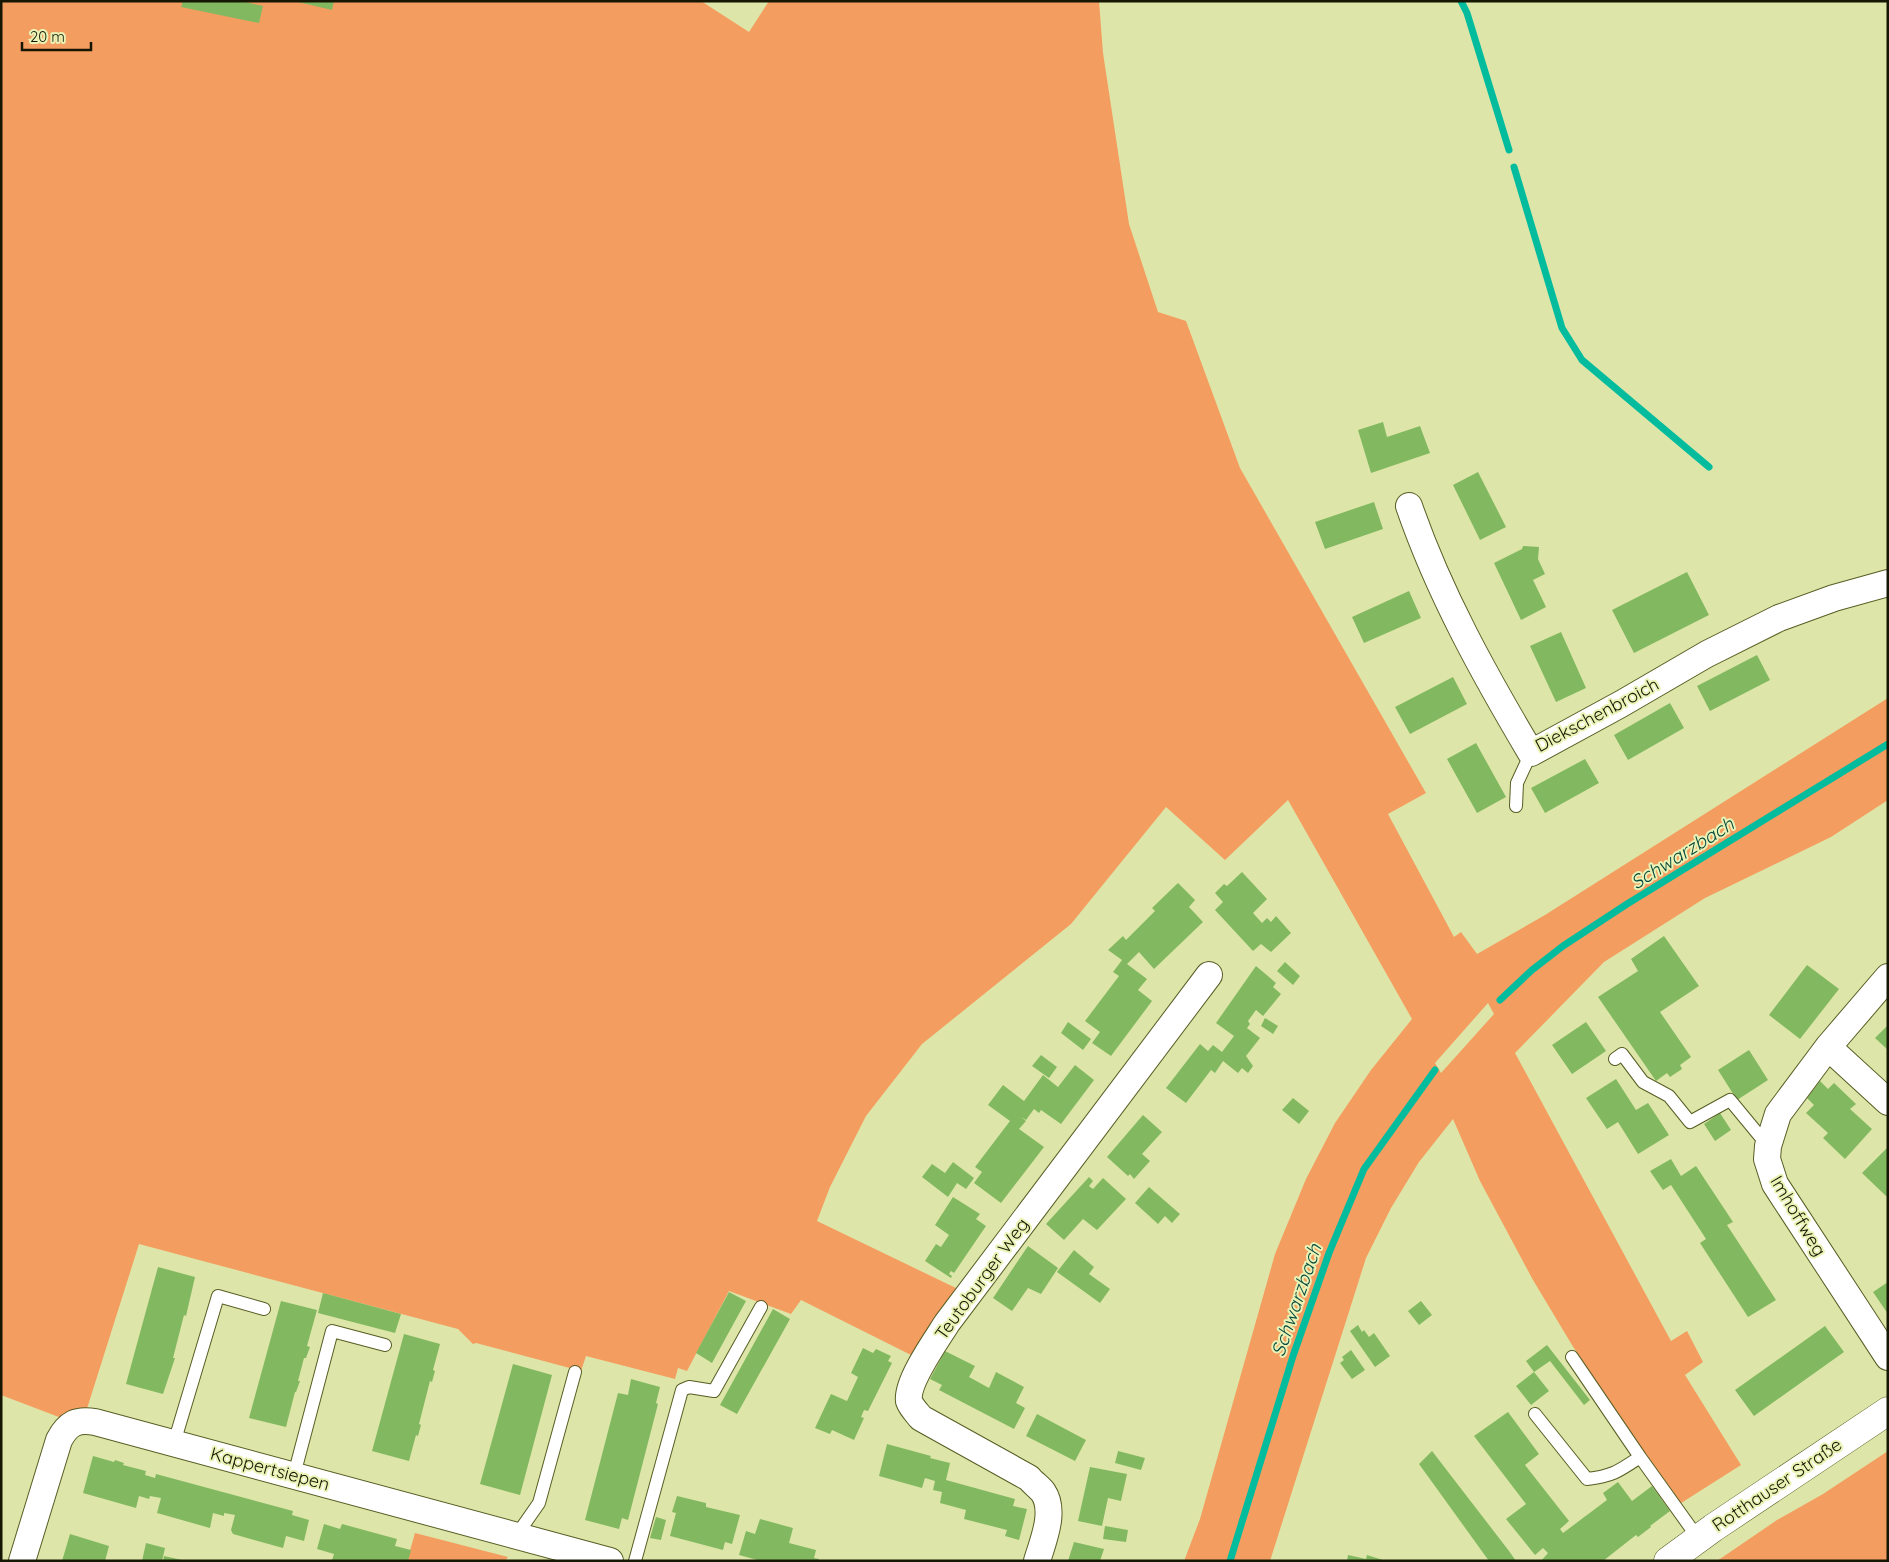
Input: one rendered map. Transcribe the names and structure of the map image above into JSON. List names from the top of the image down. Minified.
{"streets":{"main road":["Rotthauser Straße"],"street":["Diekschenbroich","Imhoffweg","Teutoburger Weg","Kappertsiepen"]},"water":["Schwarzbach"],"scale_bar":"20 m"}
